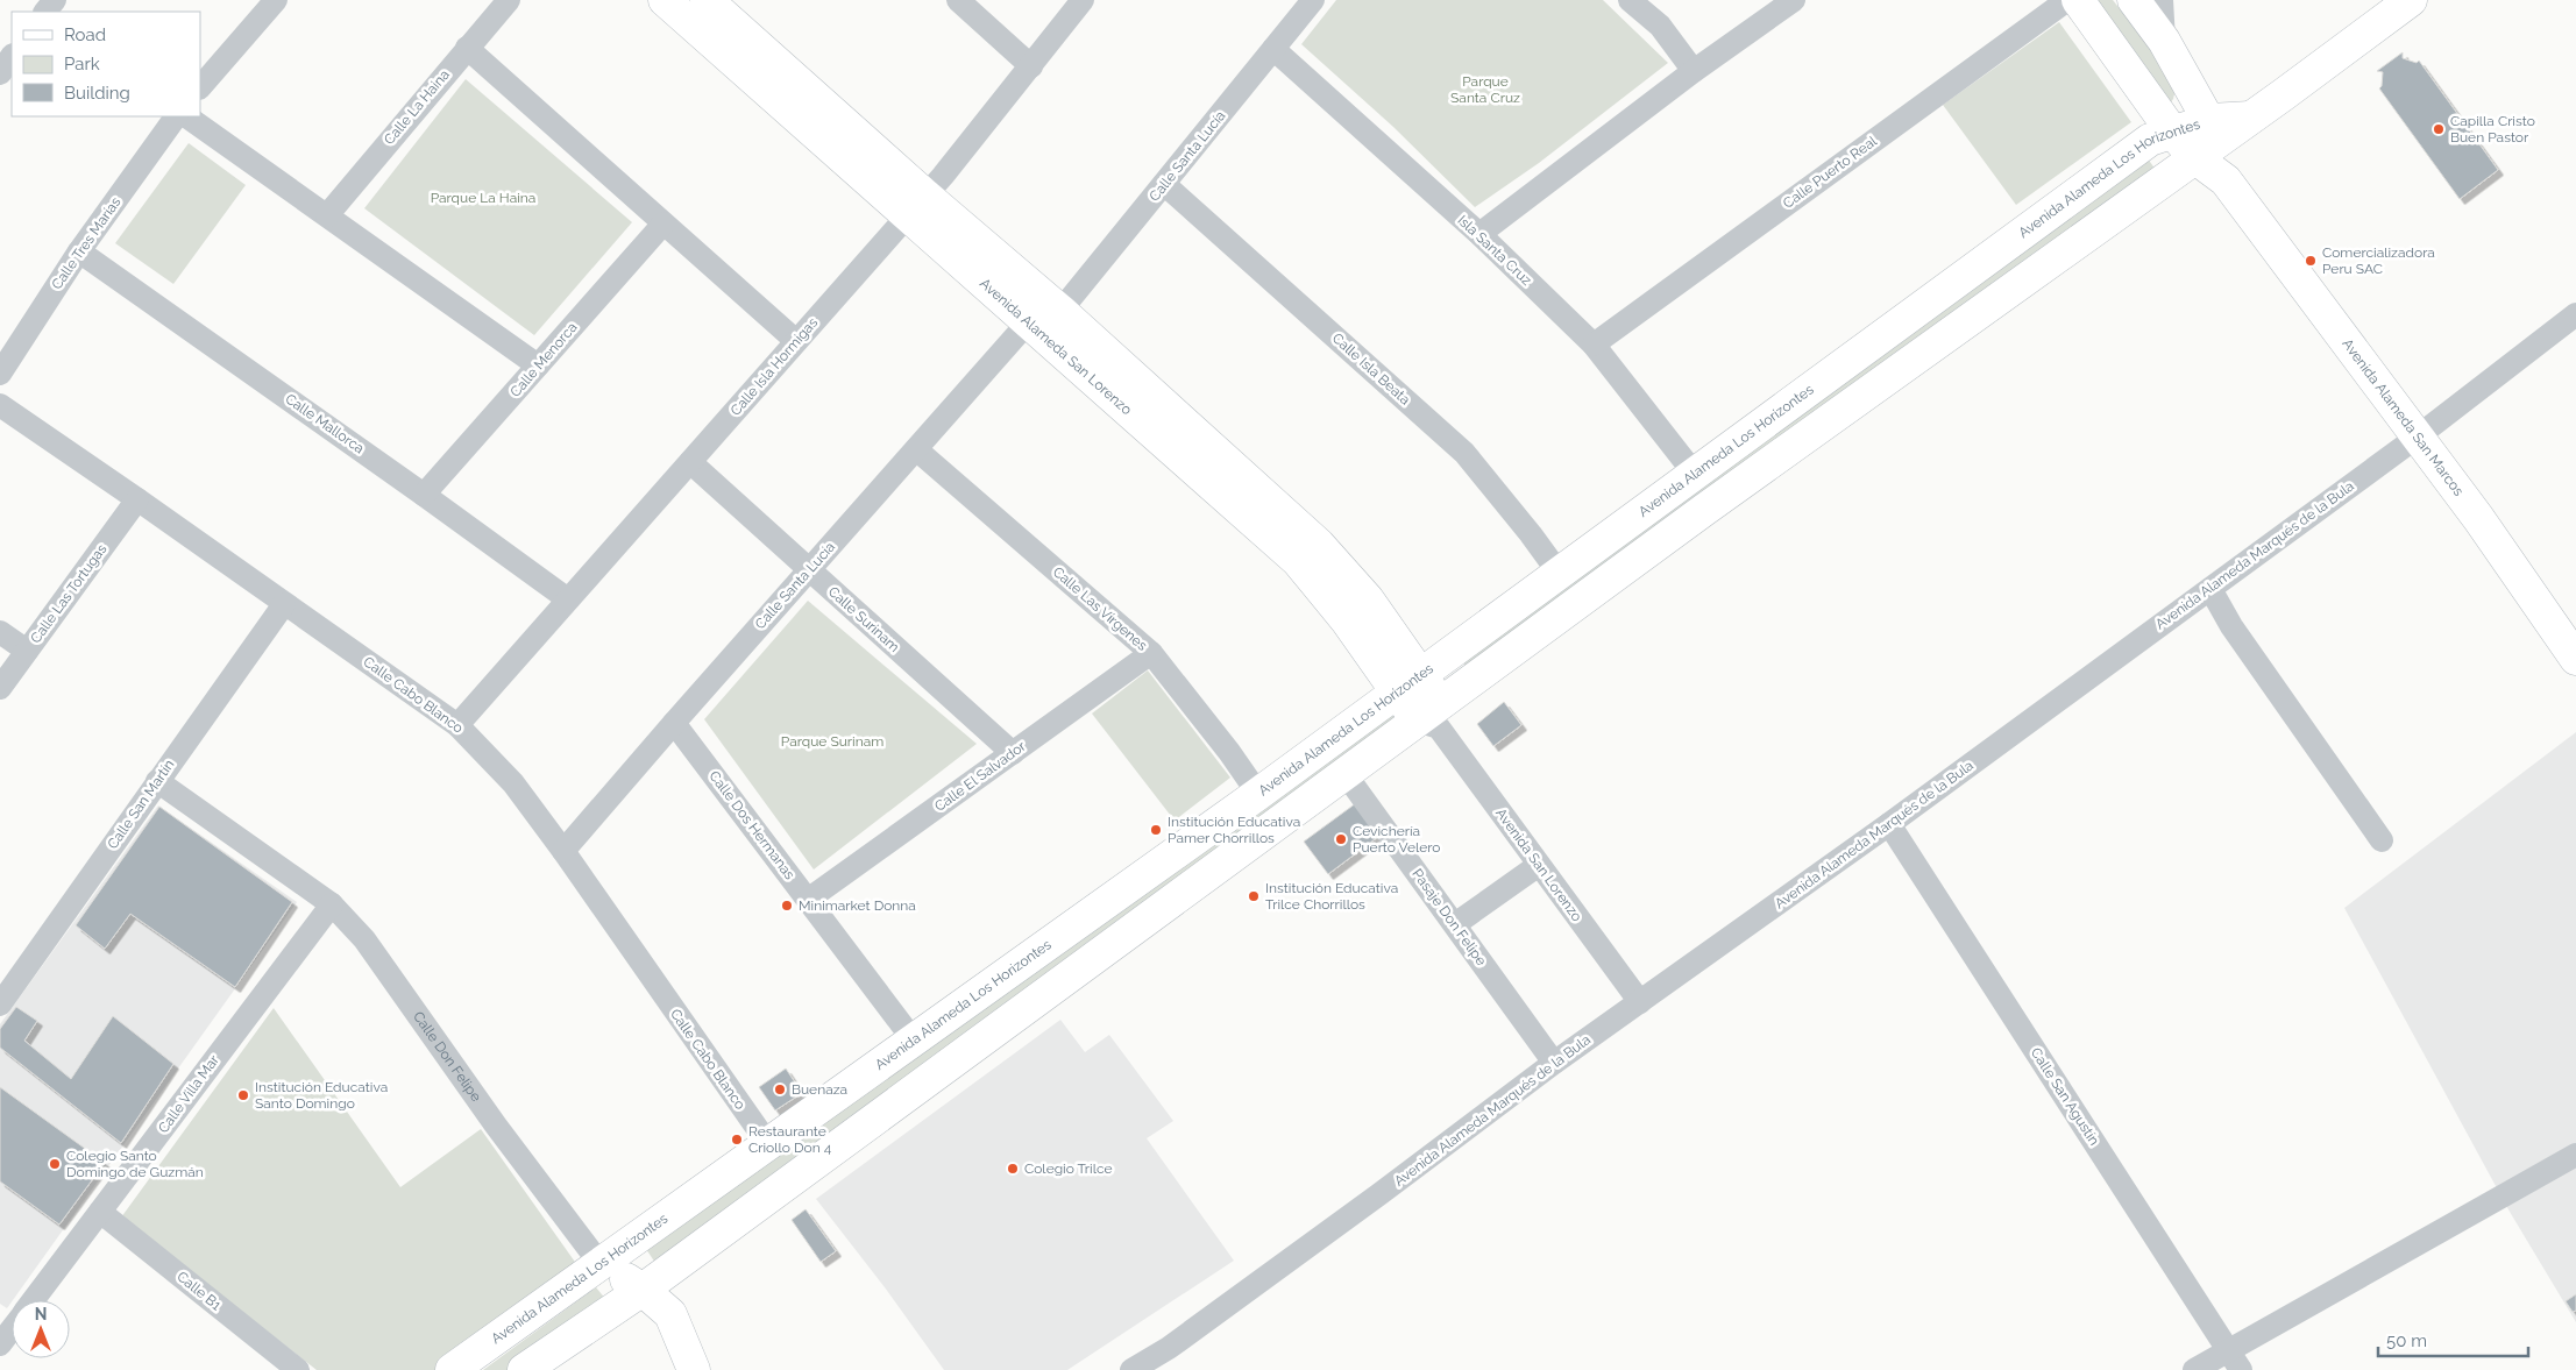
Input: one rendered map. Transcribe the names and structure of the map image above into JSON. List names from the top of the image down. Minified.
{"streets":{"main road":["Avenida Alameda Los Horizontes","Avenida Alameda San Lorenzo","Avenida Alameda San Marcos","Calle Don Felipe"],"street":["Calle La Haina","Calle Santa Lucía","Calle Puerto Real","Calle Tres Marías","Isla Santa Cruz","Calle Menorca","Calle Isla Hormigas","Calle Isla Beata","Calle Mallorca","Avenida Alameda Marqués de la Bula","Calle Las Tortugas","Calle Las Vírgenes","Calle Surinam","Calle Cabo Blanco","Calle El Salvador","Calle San Martín","Calle Dos Hermanas","Avenida San Lorenzo","Pasaje Don Felipe","Calle Villa Mar","Calle San Agustín","Calle B1"]},"crossings":[["Calle Santa Lucía","Isla Santa Cruz"],["Calle Santa Lucía","Avenida Alameda San Lorenzo"],["Calle Santa Lucía","Calle Isla Beata"],["Calle Santa Lucía","Calle Las Vírgenes"],["Calle Santa Lucía","Calle Surinam"],["Calle Santa Lucía","Calle Cabo Blanco"],["Calle Santa Lucía","Calle Dos Hermanas"],["Calle Puerto Real","Isla Santa Cruz"],["Avenida Alameda Los Horizontes","Isla Santa Cruz"],["Avenida Alameda Los Horizontes","Avenida Alameda San Lorenzo"],["Avenida Alameda Los Horizontes","Calle Isla Beata"],["Avenida Alameda Los Horizontes","Avenida Alameda San Marcos"],["Avenida Alameda Los Horizontes","Calle Las Vírgenes"],["Avenida Alameda Los Horizontes","Calle Cabo Blanco"],["Avenida Alameda Los Horizontes","Calle Dos Hermanas"],["Avenida Alameda Los Horizontes","Avenida San Lorenzo"],["Avenida Alameda Los Horizontes","Pasaje Don Felipe"],["Avenida Alameda Los Horizontes","Calle Don Felipe"],["Calle Tres Marías","Calle Mallorca"],["Avenida Alameda San Lorenzo","Calle Isla Hormigas"],["Avenida Alameda San Lorenzo","Avenida San Lorenzo"],["Calle Menorca","Calle Mallorca"],["Calle Isla Hormigas","Calle Mallorca"],["Calle Isla Hormigas","Calle Surinam"],["Calle Isla Hormigas","Calle Cabo Blanco"],["Avenida Alameda San Marcos","Avenida Alameda Marqués de la Bula"],["Avenida Alameda Marqués de la Bula","Avenida San Lorenzo"],["Avenida Alameda Marqués de la Bula","Pasaje Don Felipe"],["Avenida Alameda Marqués de la Bula","Calle San Agustín"],["Calle Las Tortugas","Calle Cabo Blanco"],["Calle Las Vírgenes","Calle El Salvador"],["Calle Surinam","Calle El Salvador"],["Calle Cabo Blanco","Calle San Martín"],["Calle El Salvador","Calle Dos Hermanas"],["Calle San Martín","Calle Don Felipe"],["Calle Don Felipe","Calle Villa Mar"],["Calle Villa Mar","Calle B1"]],"parks":["Parque Santa Cruz","Parque La Haina","Parque Surinam"],"places":["Capilla Cristo Buen Pastor","Comercializadora Peru SAC","Institución Educativa Pamer Chorrillos","Cevichería Puerto Velero","Institución Educativa Trilce Chorrillos","Minimarket Donna","Buenaza","Institución Educativa Santo Domingo","Restaurante Criollo Don 4","Colegio Santo Domingo de Guzmán","Colegio Trilce"],"legend":["Road","Park","Building"],"scale_bar":"50 m","north":"top"}
